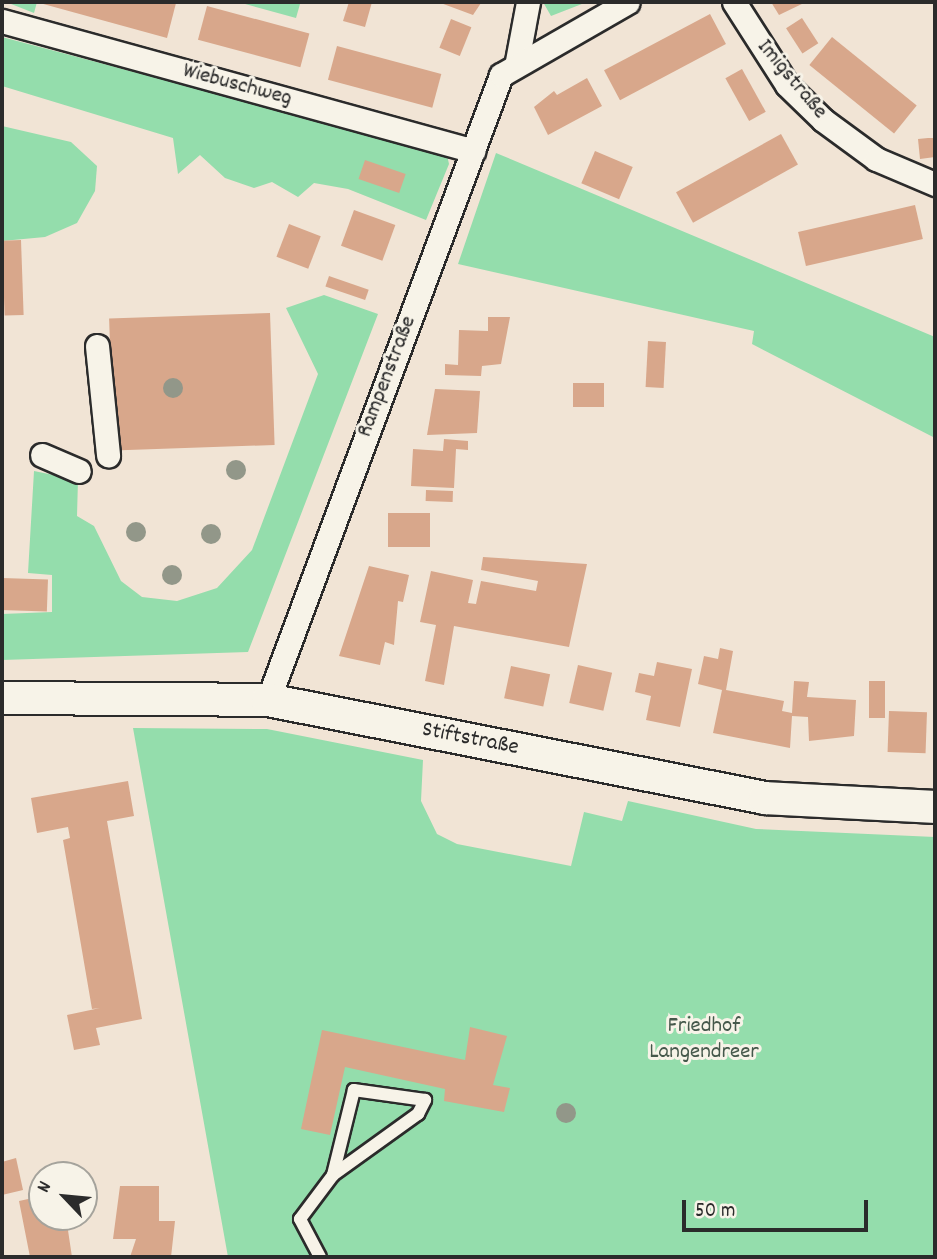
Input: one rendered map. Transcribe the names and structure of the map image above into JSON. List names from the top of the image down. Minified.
{"streets":{"street":["Imigstraße","Wiebuschweg","Rampenstraße","Stiftstraße"]},"crossings":[["Wiebuschweg","Rampenstraße"],["Rampenstraße","Stiftstraße"]],"parks":["Friedhof Langendreer"],"scale_bar":"50 m","north":"top left"}
